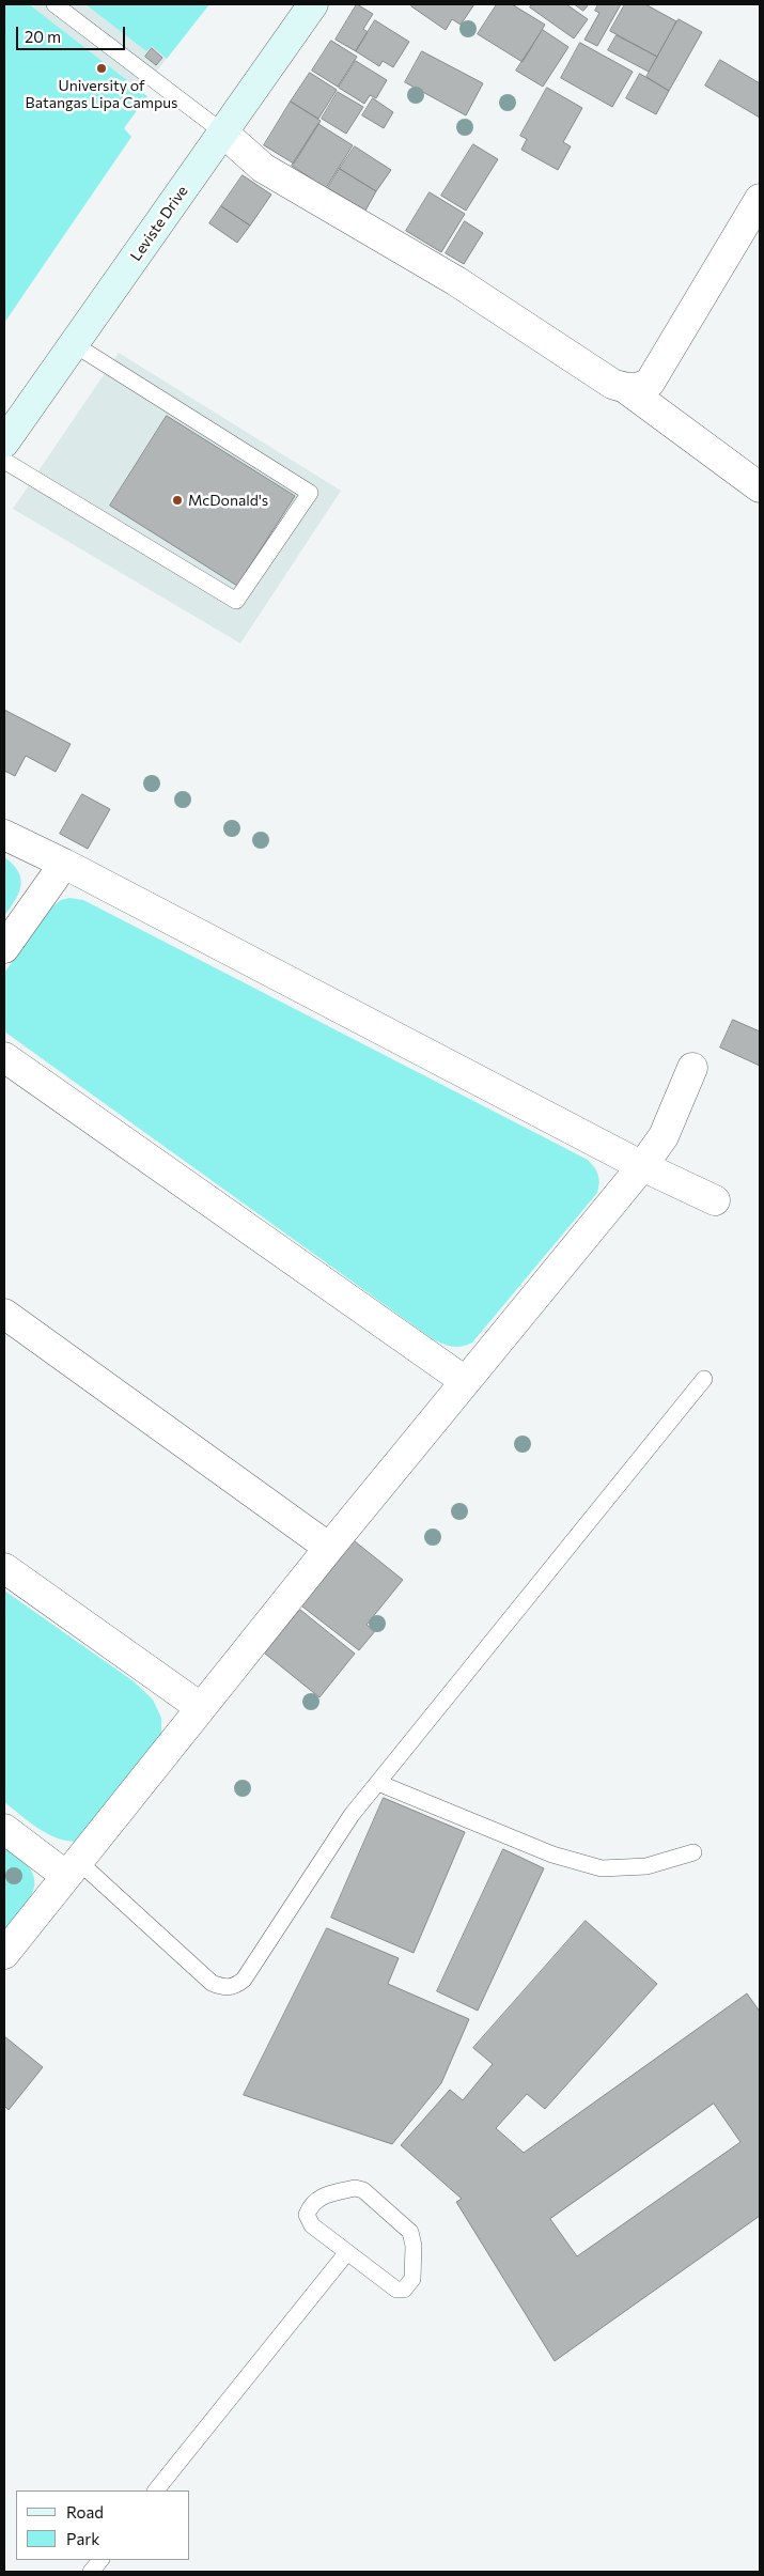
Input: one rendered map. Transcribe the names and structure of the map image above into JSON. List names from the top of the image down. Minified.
{"streets":{"main road":["Leviste Drive"]},"places":["University of Batangas Lipa Campus","McDonald's"],"legend":["Road","Park"],"scale_bar":"20 m"}
